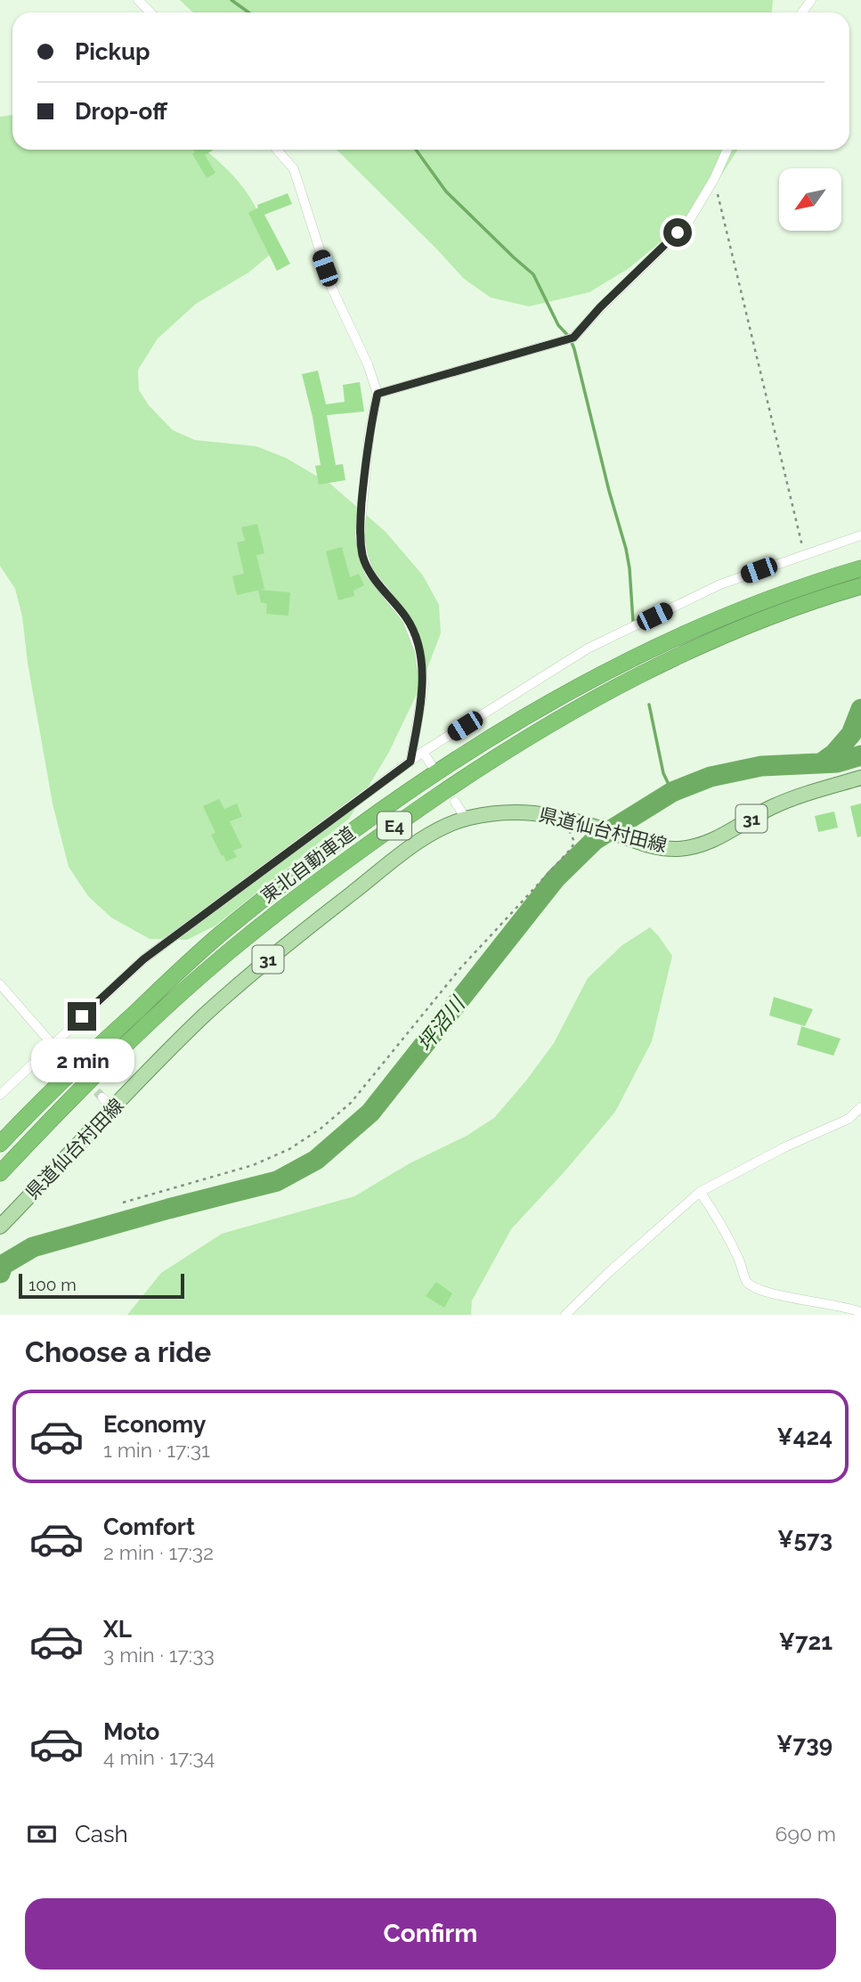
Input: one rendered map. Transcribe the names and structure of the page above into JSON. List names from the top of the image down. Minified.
{"streets":{"highway":["E4","東北自動車道"],"main road":["31","県道仙台村田線"]},"water":["坪沼川"],"scale_bar":"100 m","north":"bottom left","page":{"banner":["Pickup","Drop-off"],"bubble":"2 min","scale":"100 m","heading":"Choose a ride","list":[{"name":"Economy","note":"1 min · 17:31","value":"¥424"},{"name":"Comfort","note":"2 min · 17:32","value":"¥573"},{"name":"XL","note":"3 min · 17:33","value":"¥721"},{"name":"Moto","note":"4 min · 17:34","value":"¥739"}],"pay":["Cash","690 m"],"buttons":"Confirm"}}
